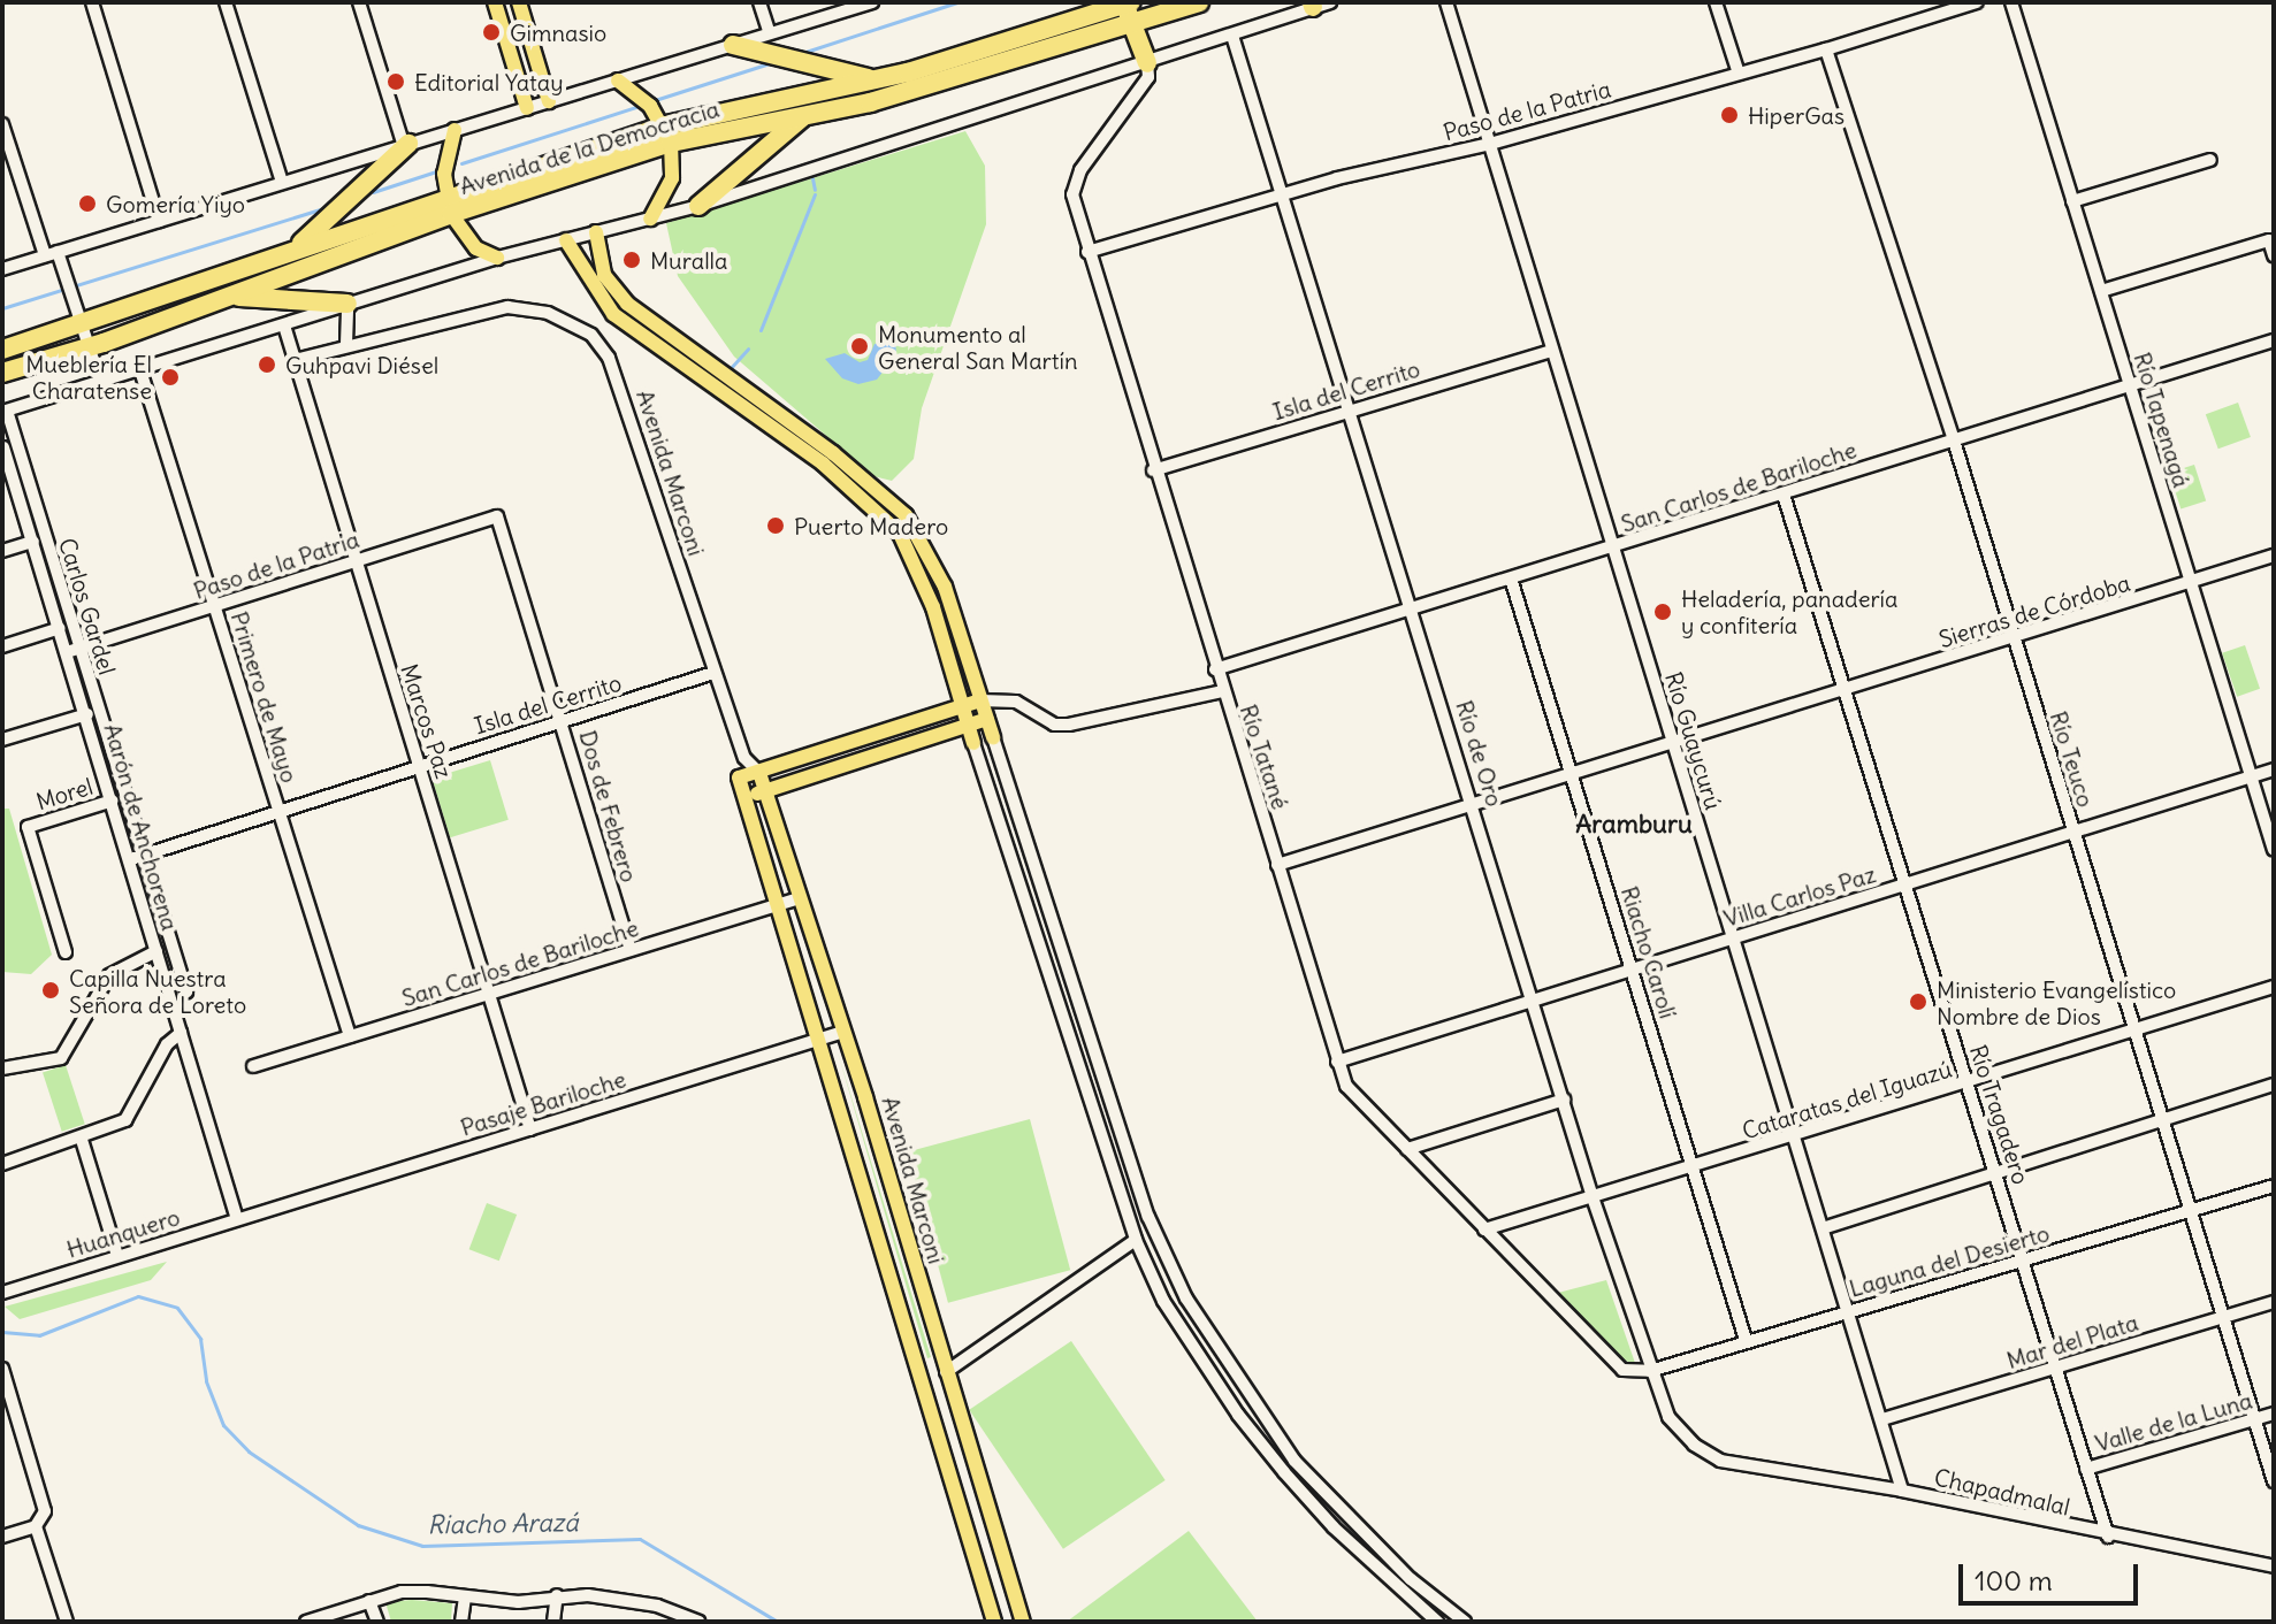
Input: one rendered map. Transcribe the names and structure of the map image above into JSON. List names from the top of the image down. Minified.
{"streets":{"highway":["Avenida de la Democracia"],"main road":["Avenida Marconi"],"street":["Paso de la Patria","Isla del Cerrito","Río Tapenagá","San Carlos de Bariloche","Carlos Gardel","Sierras de Córdoba","Primero de Mayo","Marcos Paz","Río Guaycurú","Río de Oro","Río Tatané","Río Teuco","Morel","Dos de Febrero","Aarón de Anchorena","Villa Carlos Paz","Riacho Carolí","Cataratas del Iguazú","Pasaje Bariloche","Río Tragadero","Huanquero","Laguna del Desierto","Mar del Plata","Valle de la Luna","Chapadmalal"]},"crossings":[["Paso de la Patria","Carlos Gardel"],["Paso de la Patria","Primero de Mayo"],["Paso de la Patria","Marcos Paz"],["Paso de la Patria","Río Guaycurú"],["Paso de la Patria","Río de Oro"],["Paso de la Patria","Río Tatané"],["Paso de la Patria","Río Teuco"],["Paso de la Patria","Dos de Febrero"],["Paso de la Patria","Aarón de Anchorena"],["Isla del Cerrito","Avenida Marconi"],["Isla del Cerrito","Carlos Gardel"],["Isla del Cerrito","Primero de Mayo"],["Isla del Cerrito","Marcos Paz"],["Isla del Cerrito","Río Guaycurú"],["Isla del Cerrito","Río de Oro"],["Isla del Cerrito","Río Tatané"],["Isla del Cerrito","Dos de Febrero"],["Isla del Cerrito","Aarón de Anchorena"],["Río Tapenagá","San Carlos de Bariloche"],["Río Tapenagá","Sierras de Córdoba"],["Río Tapenagá","Villa Carlos Paz"],["Avenida Marconi","San Carlos de Bariloche"],["Avenida Marconi","Pasaje Bariloche"],["San Carlos de Bariloche","Primero de Mayo"],["San Carlos de Bariloche","Marcos Paz"],["San Carlos de Bariloche","Río Guaycurú"],["San Carlos de Bariloche","Río de Oro"],["San Carlos de Bariloche","Río Tatané"],["San Carlos de Bariloche","Río Teuco"],["San Carlos de Bariloche","Dos de Febrero"],["San Carlos de Bariloche","Riacho Carolí"],["San Carlos de Bariloche","Río Tragadero"],["Carlos Gardel","Aarón de Anchorena"],["Sierras de Córdoba","Río Guaycurú"],["Sierras de Córdoba","Río de Oro"],["Sierras de Córdoba","Río Tatané"],["Sierras de Córdoba","Río Teuco"],["Sierras de Córdoba","Riacho Carolí"],["Sierras de Córdoba","Río Tragadero"],["Marcos Paz","Pasaje Bariloche"],["Río Guaycurú","Villa Carlos Paz"],["Río Guaycurú","Cataratas del Iguazú"],["Río Guaycurú","Laguna del Desierto"],["Río Guaycurú","Mar del Plata"],["Río Guaycurú","Chapadmalal"],["Río de Oro","Villa Carlos Paz"],["Río de Oro","Cataratas del Iguazú"],["Río de Oro","Laguna del Desierto"],["Río de Oro","Chapadmalal"],["Río Tatané","Villa Carlos Paz"],["Río Tatané","Cataratas del Iguazú"],["Río Tatané","Laguna del Desierto"],["Río Teuco","Villa Carlos Paz"],["Río Teuco","Cataratas del Iguazú"],["Río Teuco","Laguna del Desierto"],["Río Teuco","Mar del Plata"],["Río Teuco","Valle de la Luna"],["Morel","Aarón de Anchorena"],["Aarón de Anchorena","Huanquero"],["Villa Carlos Paz","Riacho Carolí"],["Villa Carlos Paz","Río Tragadero"],["Riacho Carolí","Cataratas del Iguazú"],["Riacho Carolí","Laguna del Desierto"],["Cataratas del Iguazú","Río Tragadero"],["Pasaje Bariloche","Huanquero"],["Río Tragadero","Laguna del Desierto"],["Río Tragadero","Mar del Plata"],["Río Tragadero","Valle de la Luna"],["Río Tragadero","Chapadmalal"]],"districts":["Aramburu"],"water":["Riacho Arazá"],"places":["Gimnasio","Editorial Yatay","HiperGas","Gomería Yiyo","Muralla","Monumento al General San Martín","Guhpavi Diésel","Mueblería El Charatense","Puerto Madero","Heladería, panadería y confitería","Capilla Nuestra Señora de Loreto","Ministerio Evangelístico Nombre de Dios"],"scale_bar":"100 m"}
